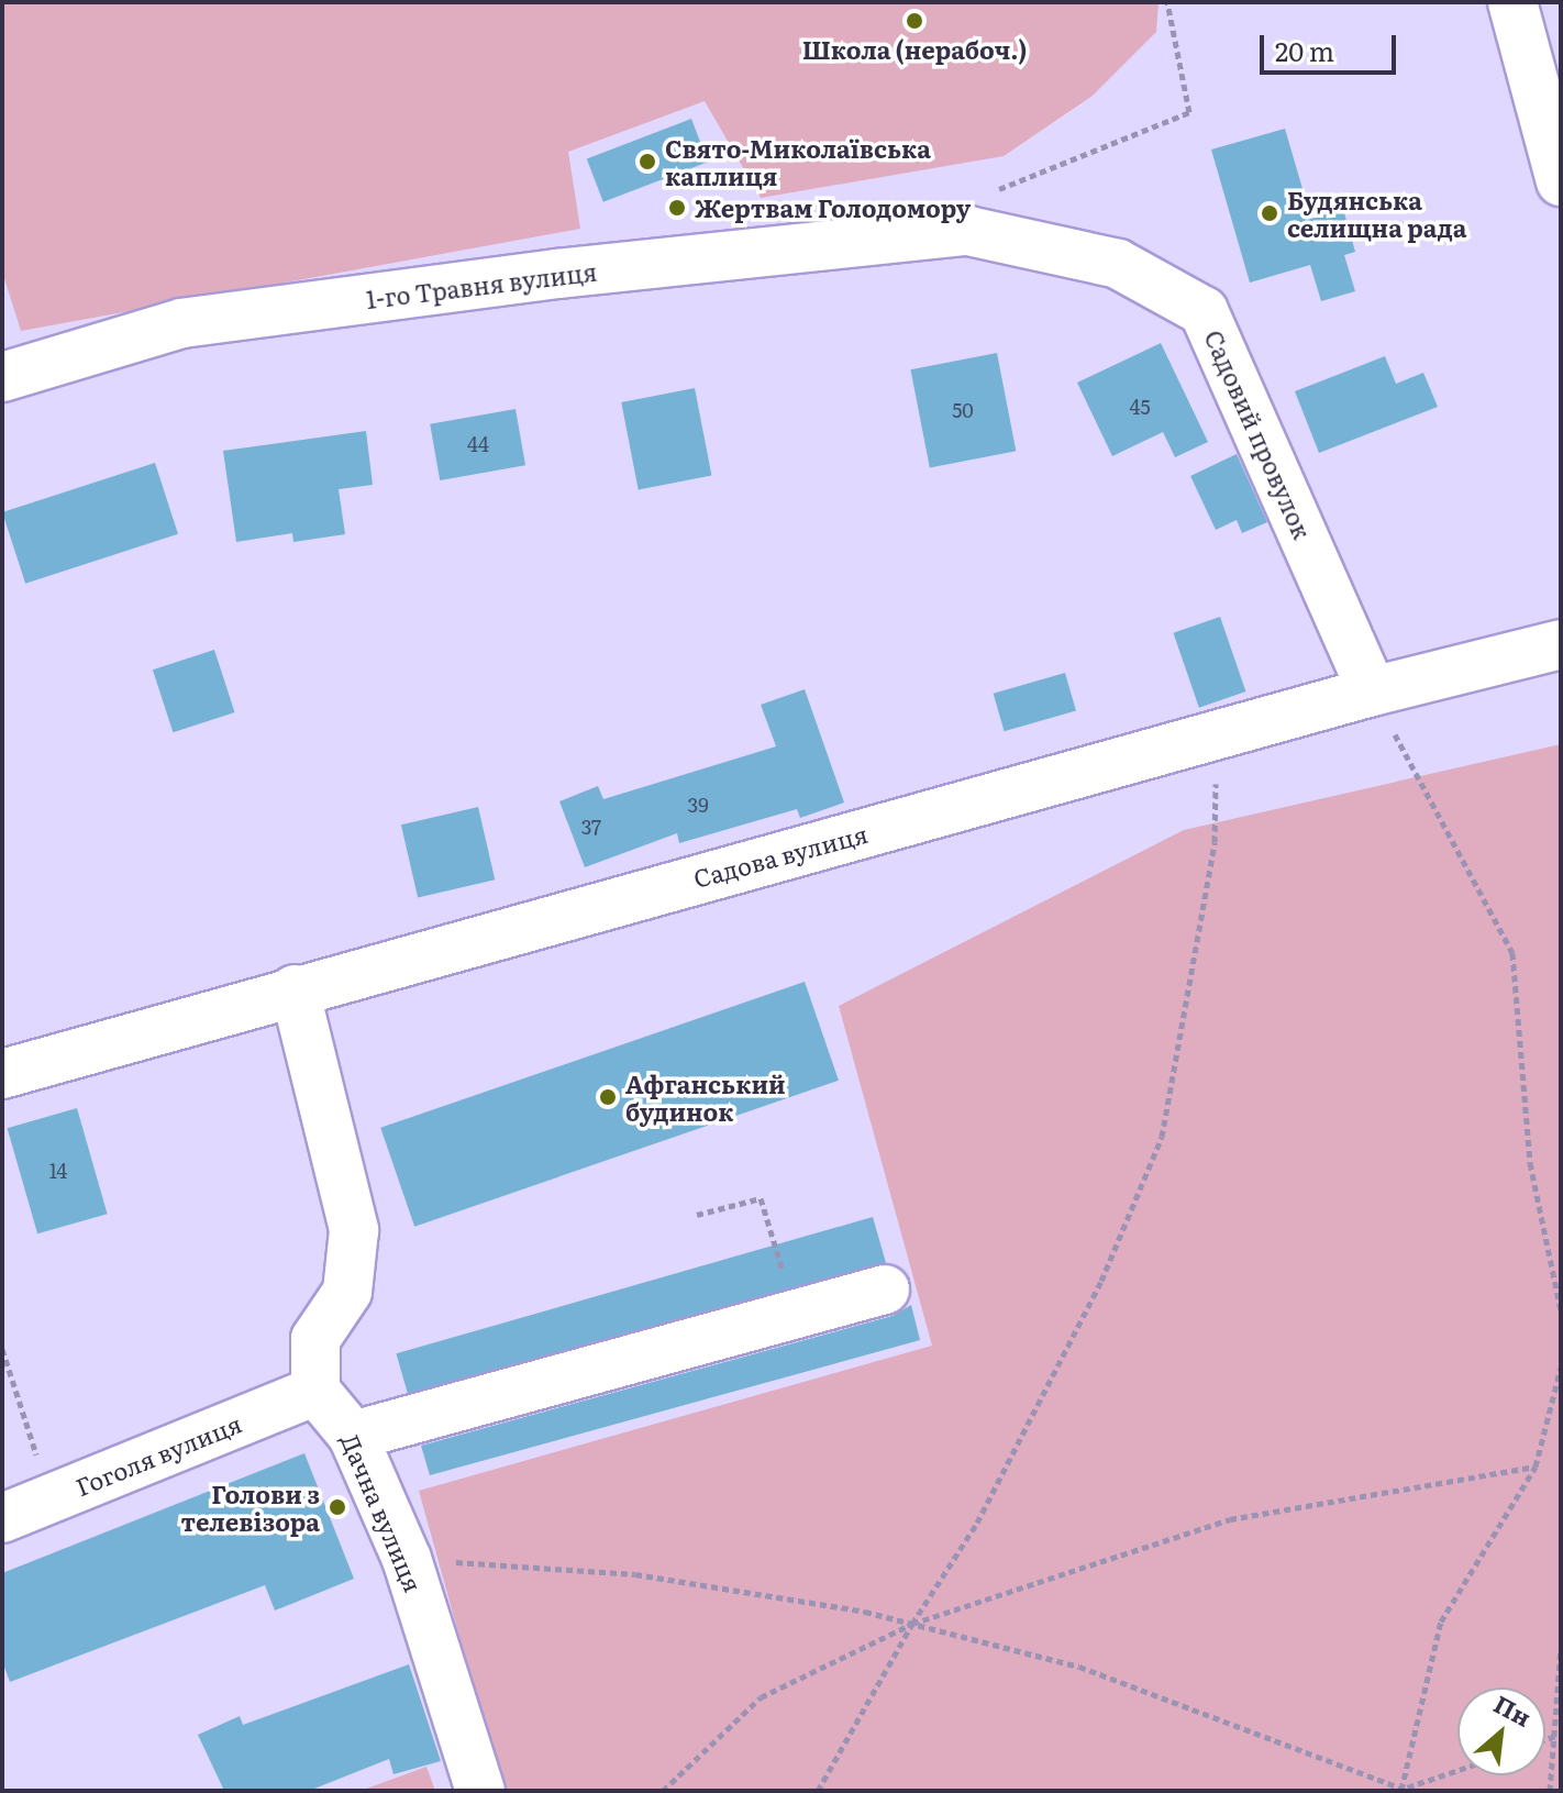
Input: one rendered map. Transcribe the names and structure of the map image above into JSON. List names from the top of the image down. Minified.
{"streets":{"street":["1-го Травня вулиця","Садовий провулок","Садова вулиця","Гоголя вулиця","Дачна вулиця"]},"crossings":[["1-го Травня вулиця","Садовий провулок"],["Садовий провулок","Садова вулиця"],["Гоголя вулиця","Дачна вулиця"]],"places":["Школа (нерабоч.)","Свято-Миколаївська каплиця","Жертвам Голодомору","Будянська селищна рада","Афганський будинок","Голови з телевізора"],"house_numbers":["45","50","44","39","37","14"],"scale_bar":"20 m","north":"top right"}
